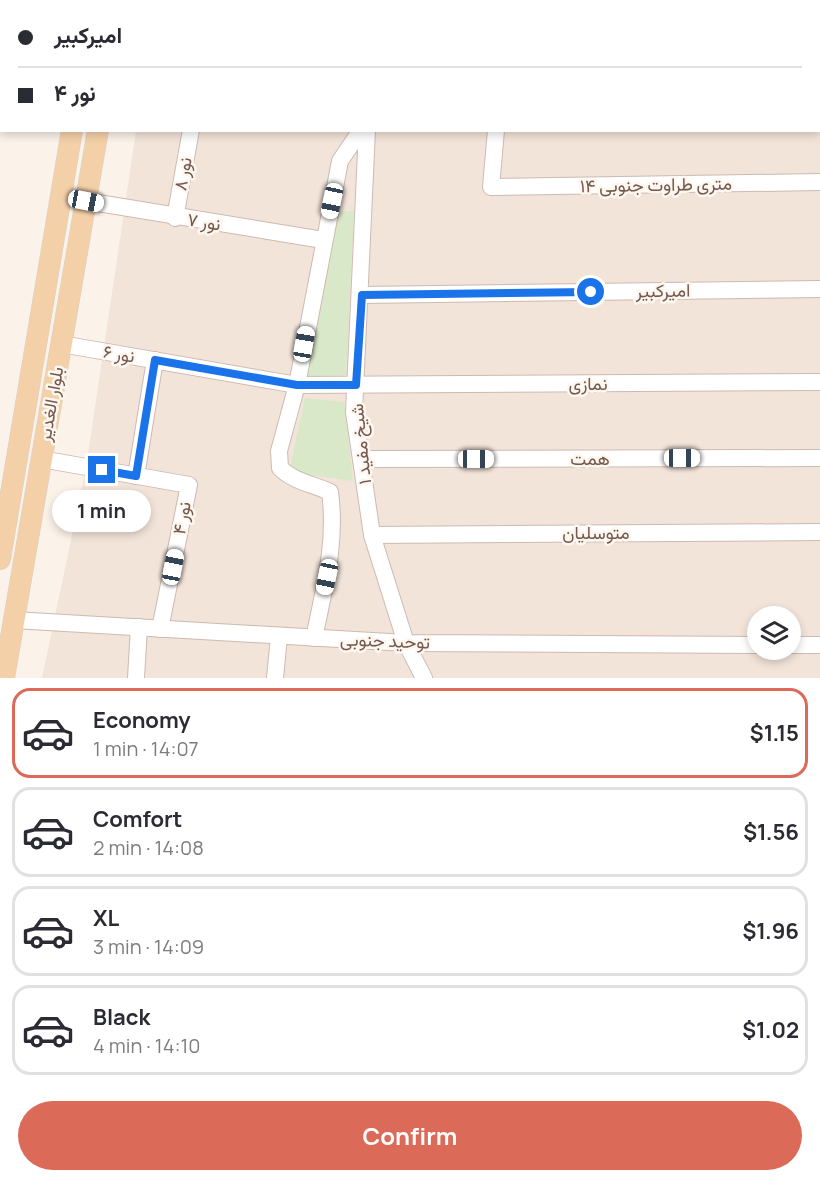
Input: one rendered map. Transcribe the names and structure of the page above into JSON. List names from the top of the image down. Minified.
{"streets":{"main road":["بلوار الغدیر"],"street":["نور ۸","۱۴ متری طراوت جنوبی","نور ۷","امیرکبیر","نور ۶","نمازی","شیخ مفید ۱","همت","نور ۴","متوسلیان","توحید جنوبی"]},"crossings":[["نور ۸","نور ۷"],["نور ۷","بلوار الغدیر"],["امیرکبیر","شیخ مفید ۱"],["نور ۶","نمازی"],["نور ۶","بلوار الغدیر"],["نور ۶","شیخ مفید ۱"],["نمازی","شیخ مفید ۱"],["بلوار الغدیر","نور ۴"],["بلوار الغدیر","توحید جنوبی"],["شیخ مفید ۱","همت"],["شیخ مفید ۱","متوسلیان"],["شیخ مفید ۱","توحید جنوبی"],["نور ۴","توحید جنوبی"]],"page":{"banner":["امیرکبیر","نور ۴"],"bubble":"1 min","list":[{"name":"Economy","note":"1 min · 14:07","value":"$1.15"},{"name":"Comfort","note":"2 min · 14:08","value":"$1.56"},{"name":"XL","note":"3 min · 14:09","value":"$1.96"},{"name":"Black","note":"4 min · 14:10","value":"$1.02"}],"buttons":"Confirm"}}
